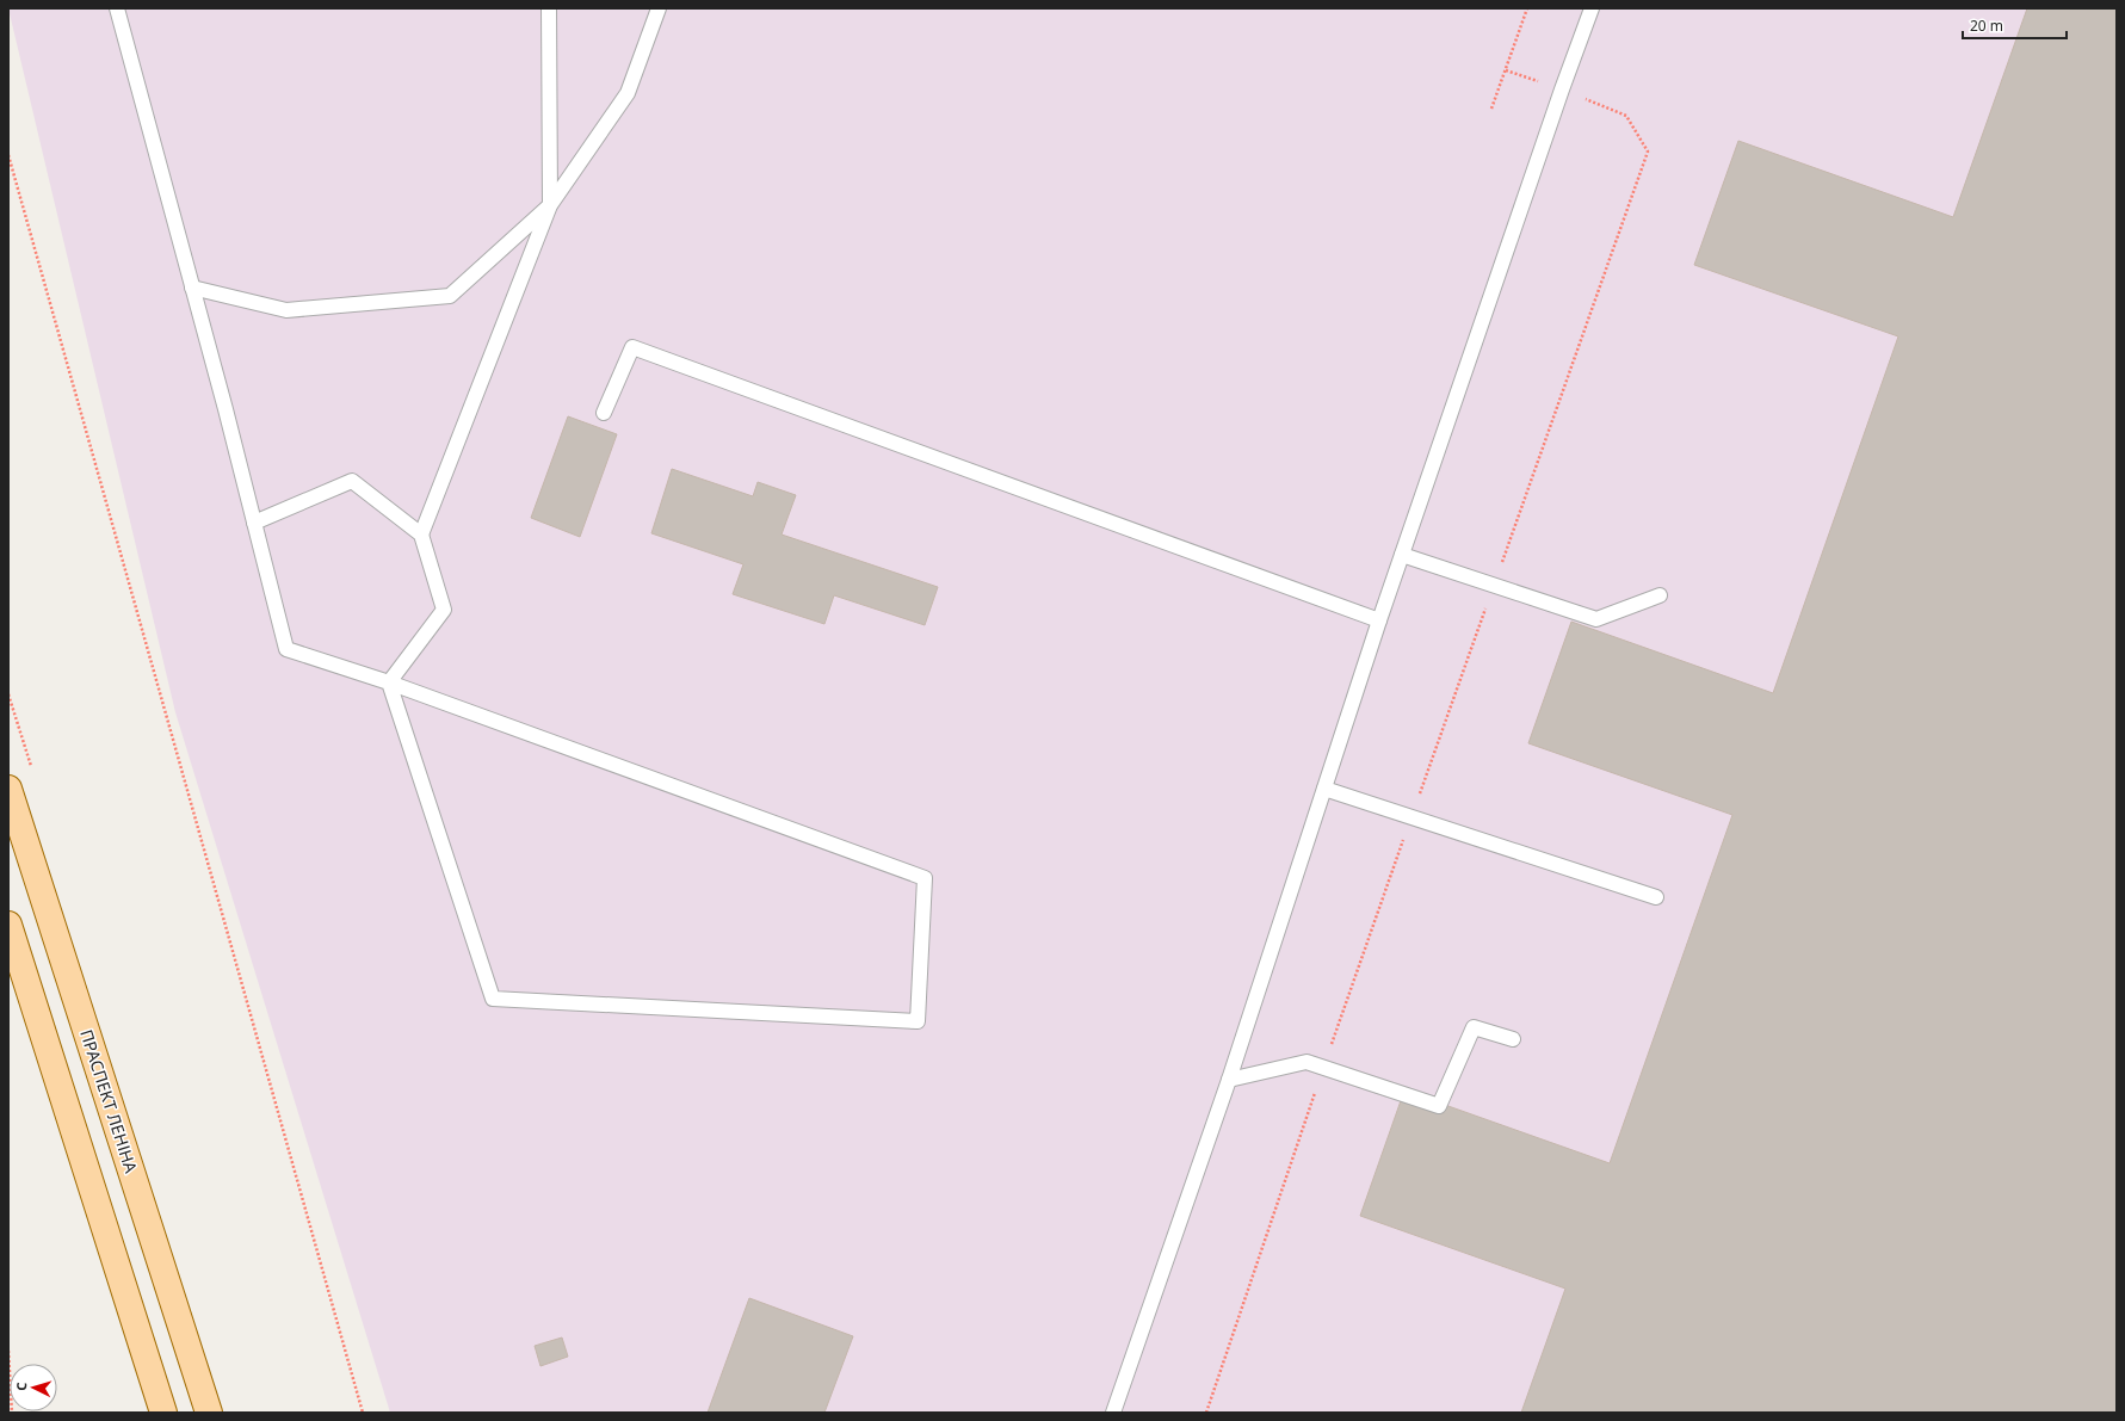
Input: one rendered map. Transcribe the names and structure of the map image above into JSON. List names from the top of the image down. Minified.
{"streets":{"main road":["ПРАСПЕКТ ЛЕНІНА"]},"scale_bar":"20 m","north":"left"}
